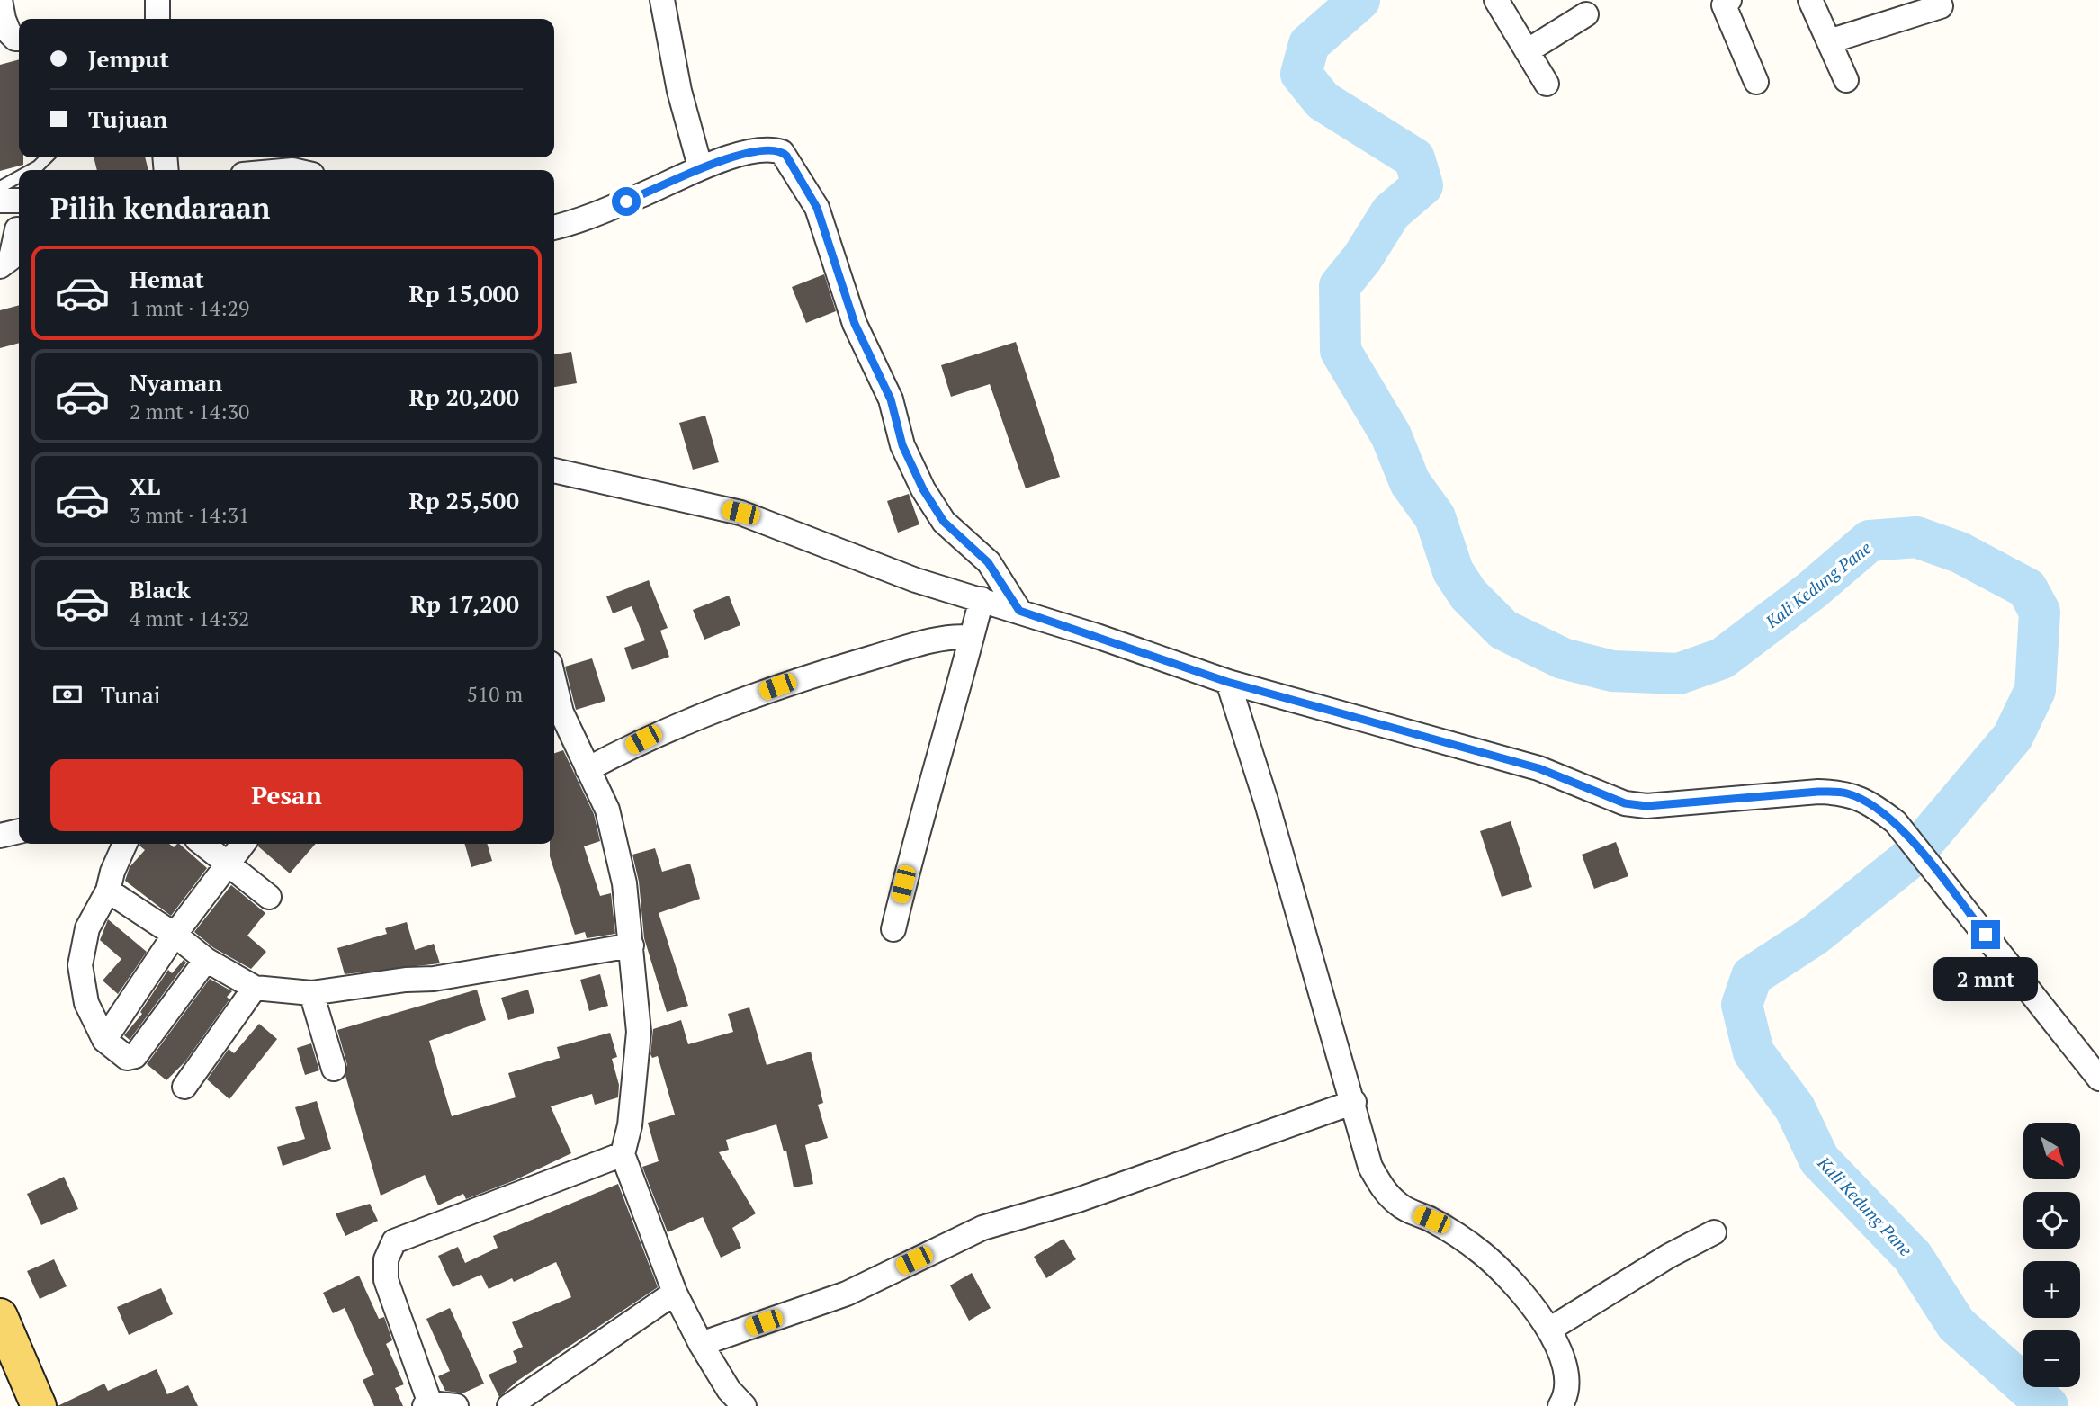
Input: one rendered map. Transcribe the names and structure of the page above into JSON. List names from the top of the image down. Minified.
{"water":["Kali Kedung Pane"],"north":"bottom right","page":{"banner":["Jemput","Tujuan"],"heading":"Pilih kendaraan","list":[{"name":"Hemat","note":"1 mnt · 14:29","value":"Rp 15,000"},{"name":"Nyaman","note":"2 mnt · 14:30","value":"Rp 20,200"},{"name":"XL","note":"3 mnt · 14:31","value":"Rp 25,500"},{"name":"Black","note":"4 mnt · 14:32","value":"Rp 17,200"}],"pay":["Tunai","510 m"],"buttons":"Pesan","bubble":"2 mnt","map_buttons":["+","−"]}}
